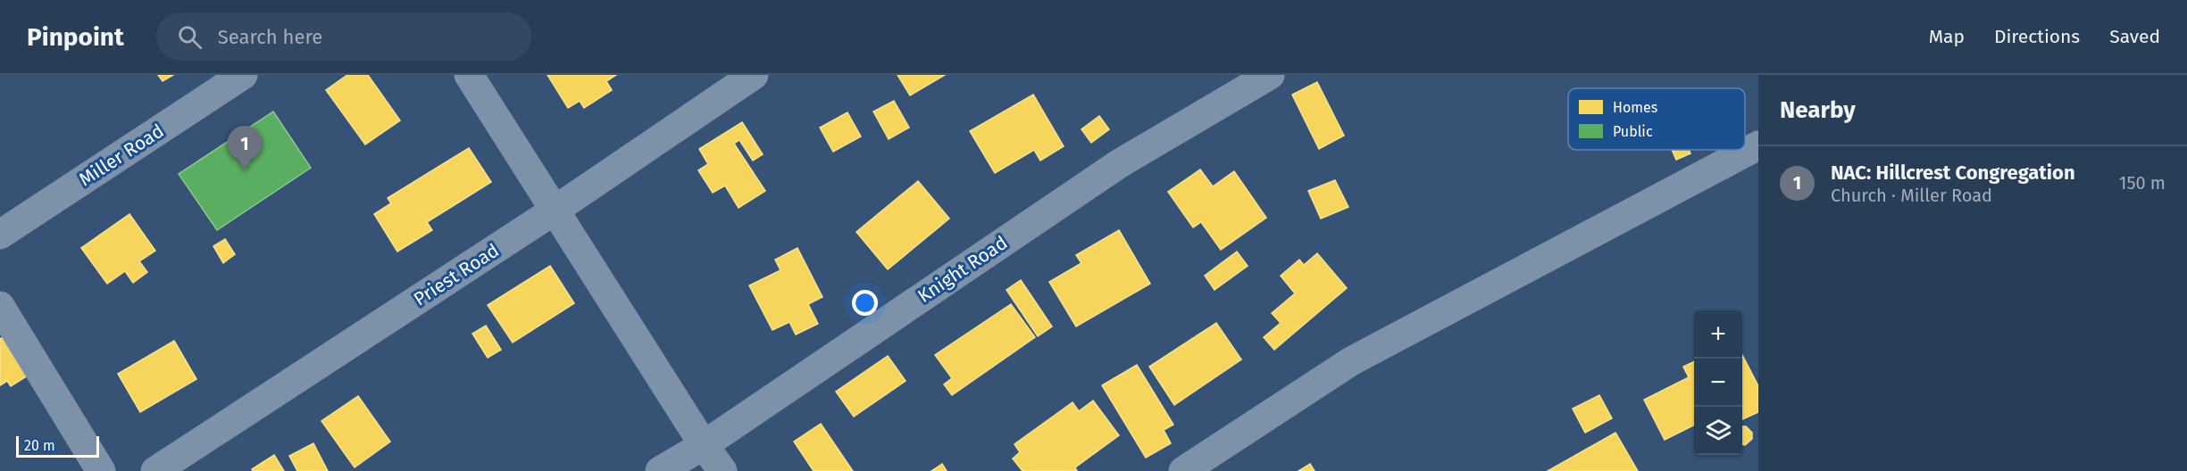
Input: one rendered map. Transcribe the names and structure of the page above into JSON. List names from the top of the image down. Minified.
{"streets":{"street":["Miller Road","Knight Road","Priest Road"]},"legend":["Homes","Public"],"scale_bar":"20 m","page":{"header":"Pinpoint","search":"Search here","nav":["Map","Directions","Saved"],"heading":"Nearby","pins":"1","list":[{"mark":"1","name":"NAC: Hillcrest Congregation","note":"Church · Miller Road","value":"150 m"}],"map_buttons":["+","−"],"scale":"20 m"}}
